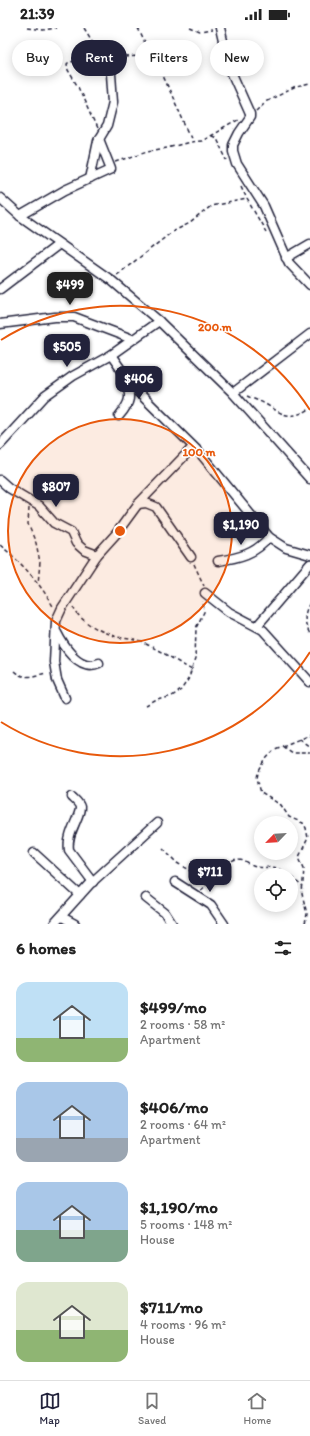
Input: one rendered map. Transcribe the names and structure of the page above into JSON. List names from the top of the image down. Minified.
{"north":"bottom left","page":{"status":"21:39","chip":["Buy","Rent","Filters","New"],"price":["$499","$505","$406","$807","$1,190","$711"],"heading":"6 homes","list":[{"name":"$499/mo","note":"2 rooms · 58 m² · Apartment"},{"name":"$406/mo","note":"2 rooms · 64 m² · Apartment"},{"name":"$1,190/mo","note":"5 rooms · 148 m² · House"},{"name":"$711/mo","note":"4 rooms · 96 m² · House"}],"tabs":["Map","Saved","Home"]},"rings":["200 m","100 m"]}
